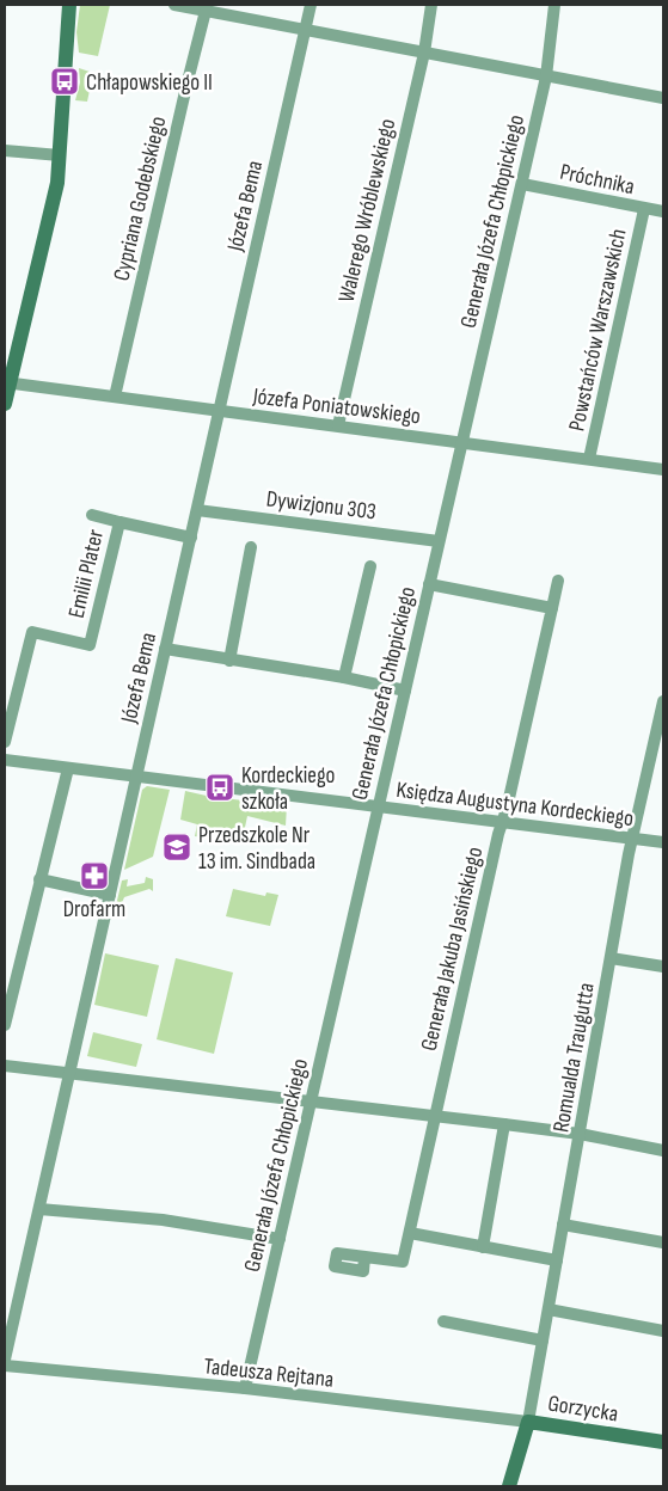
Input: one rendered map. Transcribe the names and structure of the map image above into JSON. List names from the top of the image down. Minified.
{"streets":{"street":["Próchnika","Cypriana Godebskiego","Józefa Bema","Walerego Wróblewskiego","Generała Józefa Chłopickiego","Powstańców Warszawskich","Józefa Poniatowskiego","Dywizjonu 303","Emilii Plater","Księdza Augustyna Kordeckiego","Generała Jakuba Jasińskiego","Romualda Traugutta","Tadeusza Rejtana","Gorzycka"]},"crossings":[["Próchnika","Generała Józefa Chłopickiego"],["Próchnika","Powstańców Warszawskich"],["Cypriana Godebskiego","Józefa Poniatowskiego"],["Józefa Bema","Józefa Poniatowskiego"],["Józefa Bema","Dywizjonu 303"],["Józefa Bema","Emilii Plater"],["Józefa Bema","Księdza Augustyna Kordeckiego"],["Walerego Wróblewskiego","Józefa Poniatowskiego"],["Generała Józefa Chłopickiego","Józefa Poniatowskiego"],["Generała Józefa Chłopickiego","Dywizjonu 303"],["Generała Józefa Chłopickiego","Księdza Augustyna Kordeckiego"],["Generała Józefa Chłopickiego","Tadeusza Rejtana"],["Powstańców Warszawskich","Józefa Poniatowskiego"],["Księdza Augustyna Kordeckiego","Generała Jakuba Jasińskiego"],["Księdza Augustyna Kordeckiego","Romualda Traugutta"],["Romualda Traugutta","Tadeusza Rejtana"],["Romualda Traugutta","Gorzycka"],["Tadeusza Rejtana","Gorzycka"]],"places":{"bus stop":["Chłapowskiego II","Kordeckiego szkoła"],"school or university":["Przedszkole Nr 13 im. Sindbada"],"pharmacy":["Drofarm"]}}
